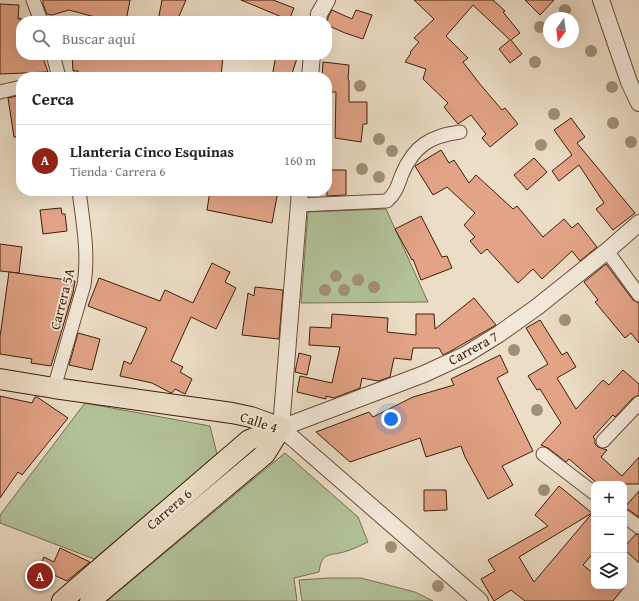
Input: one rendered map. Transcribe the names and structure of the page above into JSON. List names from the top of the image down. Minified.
{"streets":{"main road":["Calle 4","Carrera 6"],"street":["Carrera 5A","Carrera 7"]},"crossings":[["Carrera 5A","Calle 4"],["Carrera 7","Calle 4"],["Carrera 7","Carrera 6"],["Calle 4","Carrera 6"]],"north":"bottom","page":{"search":"Buscar aquí","heading":"Cerca","list":[{"mark":"A","name":"Llanteria Cinco Esquinas","note":"Tienda · Carrera 6","value":"160 m"}],"map_buttons":["+","−"],"pins":"A"}}
